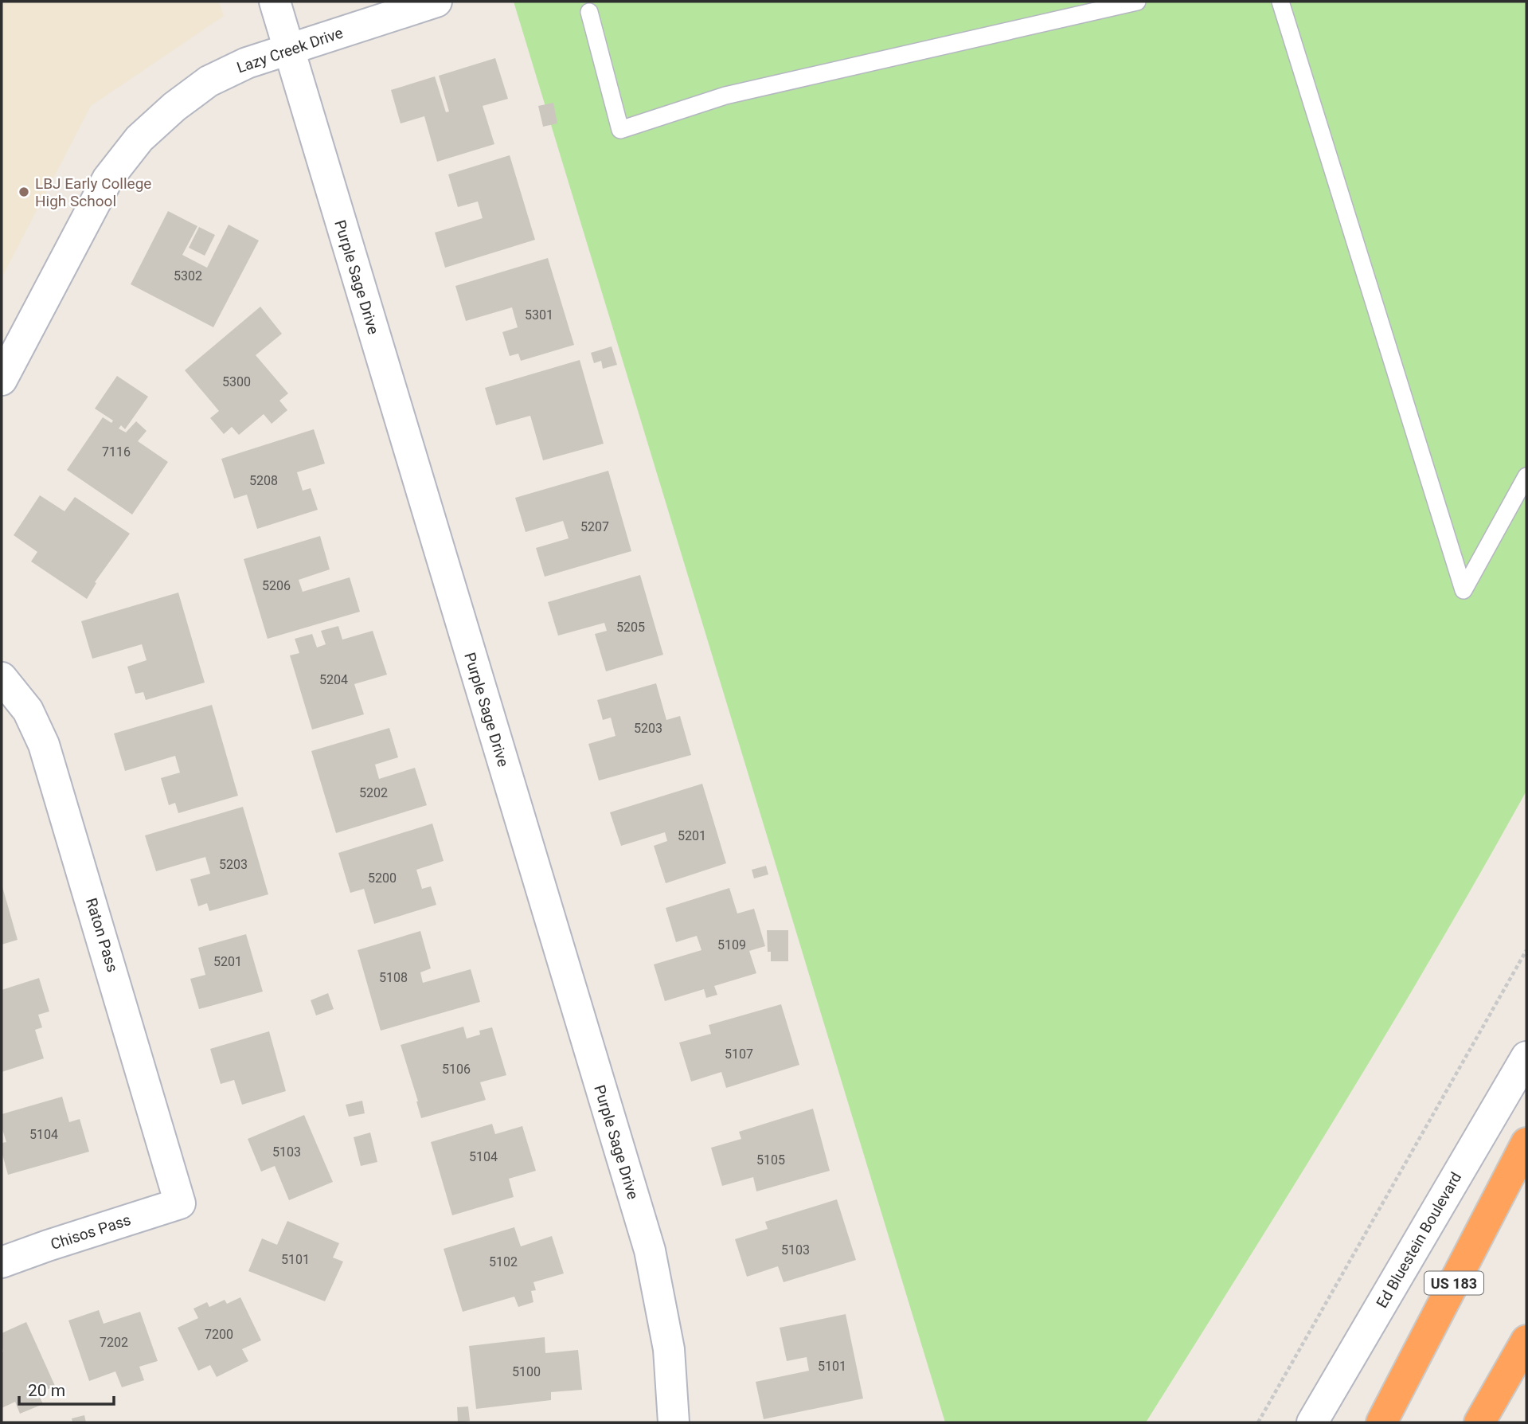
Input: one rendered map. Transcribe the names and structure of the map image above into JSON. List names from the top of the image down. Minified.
{"streets":{"highway":["US 183"],"street":["Lazy Creek Drive","Purple Sage Drive","Raton Pass","Chisos Pass","Ed Bluestein Boulevard"]},"crossings":[["Lazy Creek Drive","Purple Sage Drive"],["Raton Pass","Chisos Pass"]],"places":["LBJ Early College High School"],"house_numbers":["5302","5301","5300","7116","5208","5207","5206","5205","5204","5203","5202","5201","5203","5200","5109","5201","5108","5107","5106","5104","5103","5104","5105","5103","5101","5102","7200","7202","5101","5100"],"scale_bar":"20 m"}
